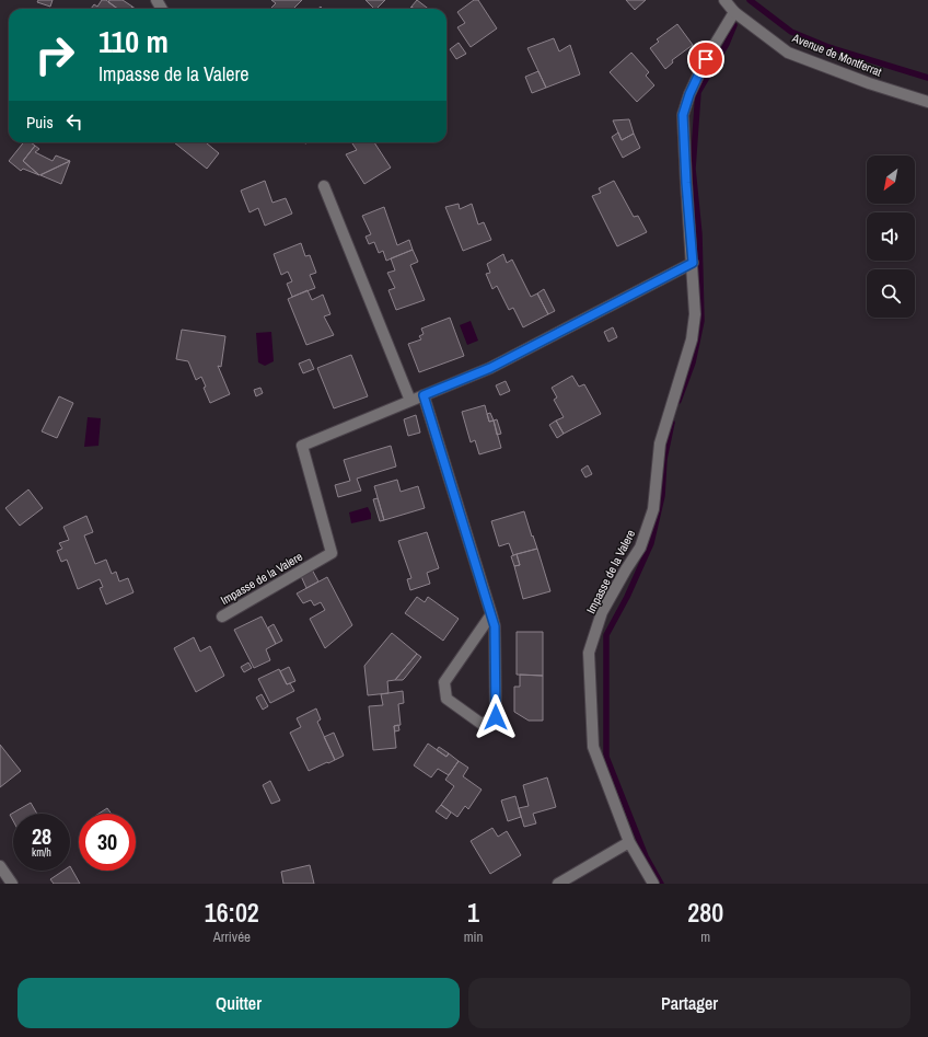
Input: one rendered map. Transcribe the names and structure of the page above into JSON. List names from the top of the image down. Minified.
{"streets":{"street":["Avenue de Montferrat","Impasse de la Valere"]},"crossings":[["Avenue de Montferrat","Impasse de la Valere"]],"north":"bottom left","page":{"turn":["110 m","Impasse de la Valere"],"then":"Puis","speed":"28 km/h","limit":"30","eta":["16:02","Arrivée","1","min","280","m"],"buttons":["Quitter","Partager"]}}
